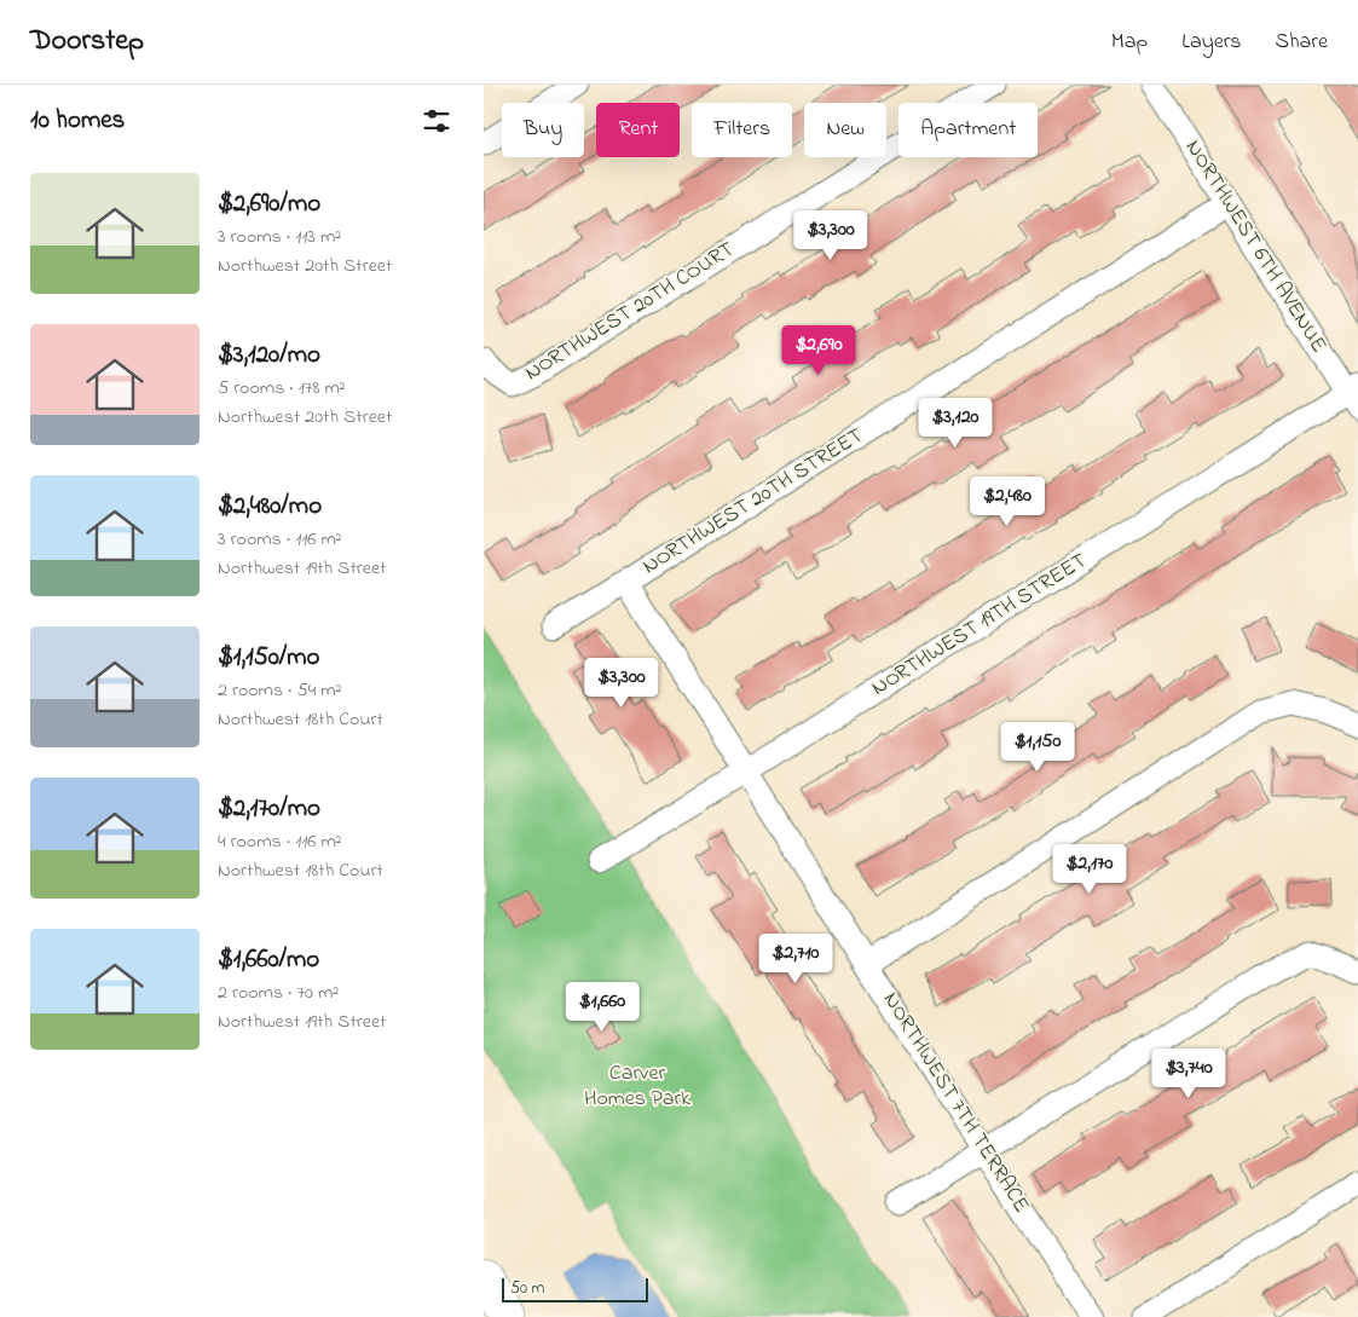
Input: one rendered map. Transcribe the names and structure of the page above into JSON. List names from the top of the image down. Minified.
{"streets":{"street":["NORTHWEST 6TH AVENUE","NORTHWEST 20TH COURT","NORTHWEST 20TH STREET","NORTHWEST 19TH STREET","NORTHWEST 7TH TERRACE"]},"crossings":[["NORTHWEST 6TH AVENUE","NORTHWEST 20TH STREET"],["NORTHWEST 6TH AVENUE","NORTHWEST 19TH STREET"],["NORTHWEST 20TH STREET","NORTHWEST 7TH TERRACE"],["NORTHWEST 19TH STREET","NORTHWEST 7TH TERRACE"]],"parks":["Carver Homes Park"],"scale_bar":"50 m","page":{"header":"Doorstep","nav":["Map","Layers","Share"],"heading":"10 homes","chip":["Buy","Rent","Filters","New","Apartment"],"list":[{"name":"$2,690/mo","note":"3 rooms · 113 m² · Northwest 20th Street"},{"name":"$3,120/mo","note":"5 rooms · 178 m² · Northwest 20th Street"},{"name":"$2,480/mo","note":"3 rooms · 116 m² · Northwest 19th Street"},{"name":"$1,150/mo","note":"2 rooms · 54 m² · Northwest 18th Court"},{"name":"$2,170/mo","note":"4 rooms · 116 m² · Northwest 18th Court"},{"name":"$1,660/mo","note":"2 rooms · 70 m² · Northwest 19th Street"}],"price":["$3,300","$2,690","$3,120","$2,480","$3,300","$1,150","$2,170","$2,710","$1,660","$3,740"],"scale":"50 m"}}
